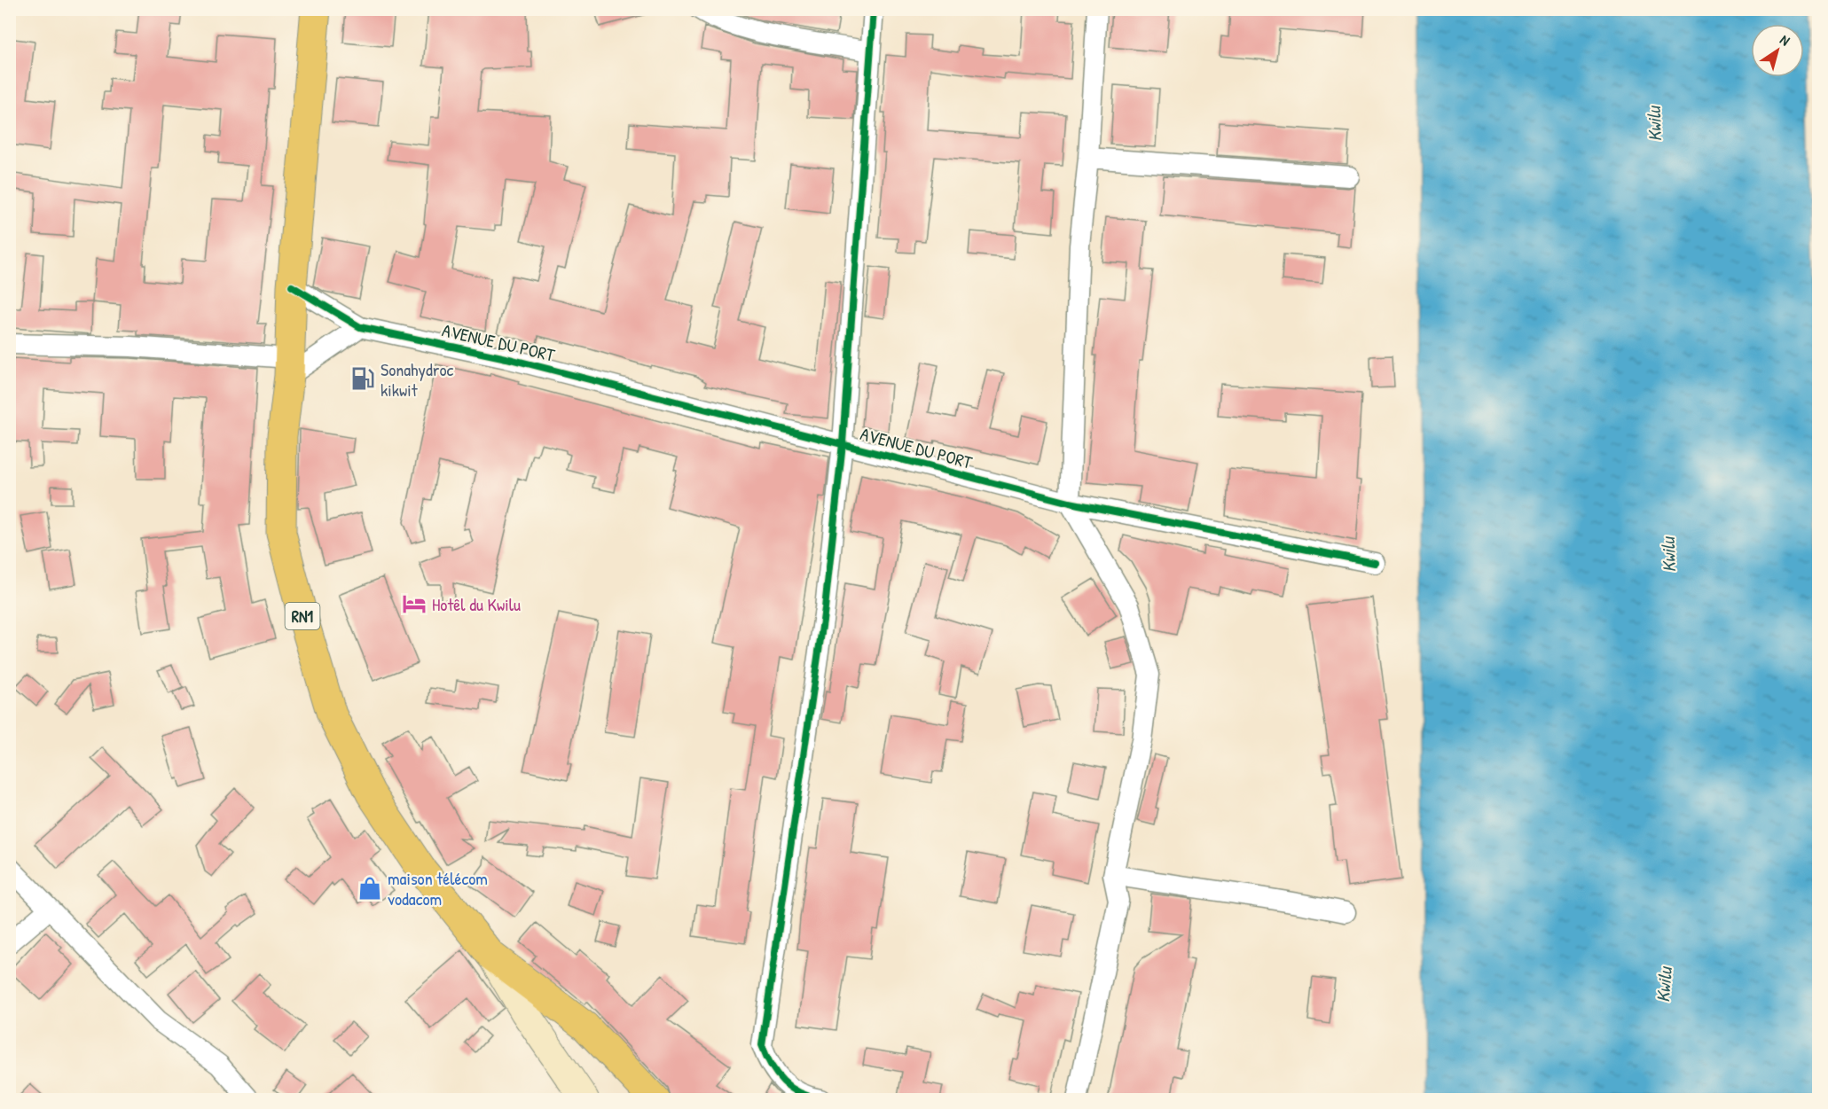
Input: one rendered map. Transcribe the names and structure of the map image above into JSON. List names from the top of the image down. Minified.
{"streets":{"highway":["RN1"],"street":["AVENUE DU PORT"]},"crossings":[["AVENUE DU PORT","RN1"]],"water":["Kwilu"],"places":{"fuel station":["Sonahydroc kikwit"],"hotel":["Hotêl du Kwilu"],"shop":["maison télécom vodacom"]},"north":"top right"}
